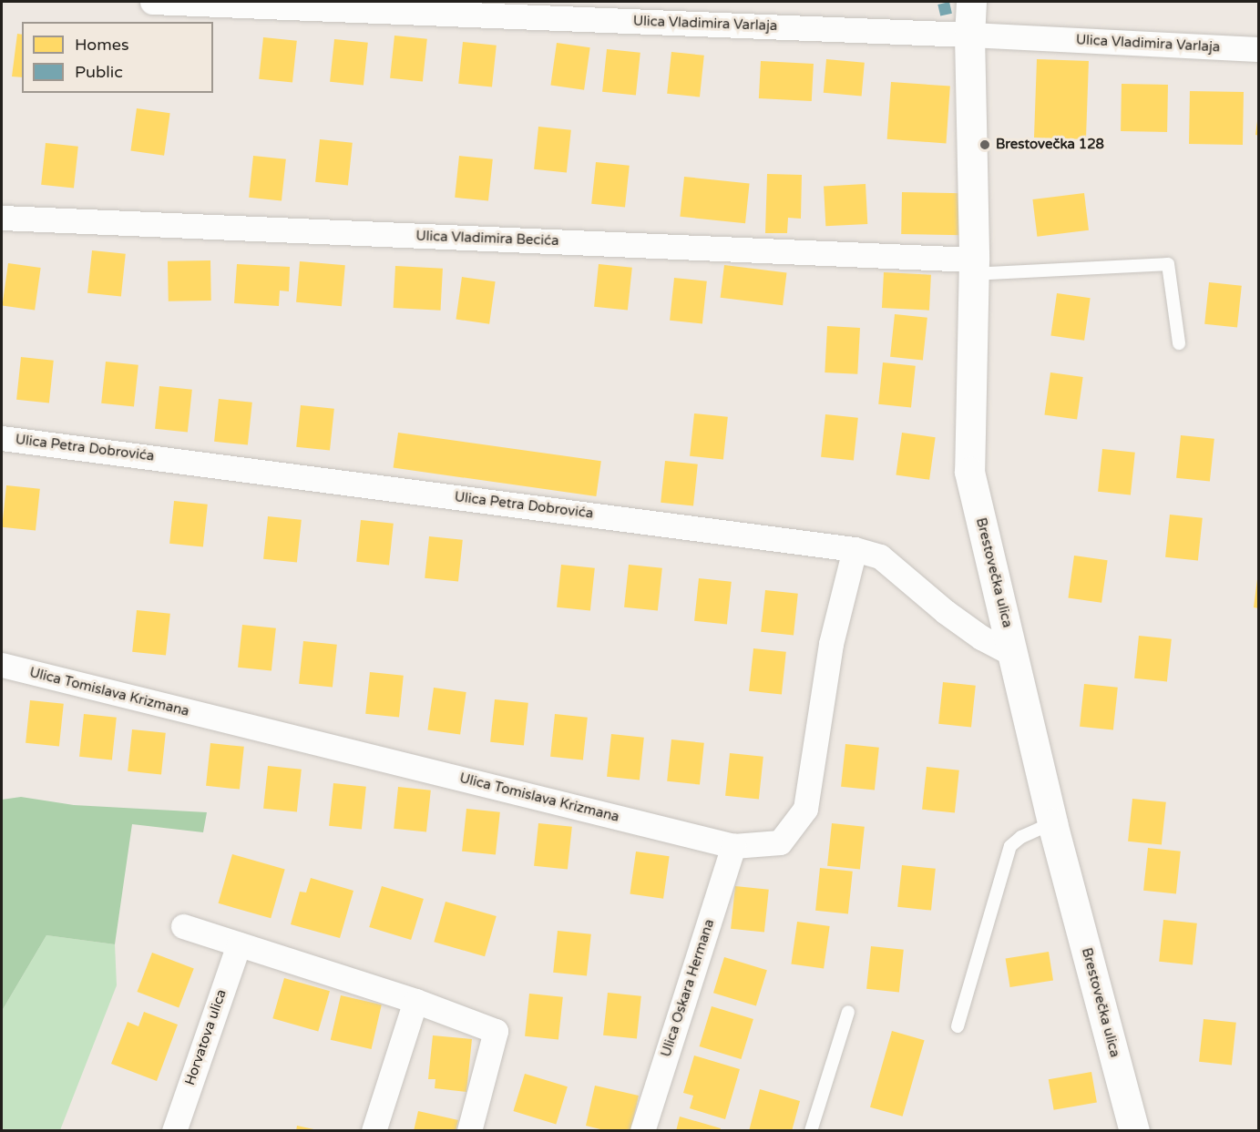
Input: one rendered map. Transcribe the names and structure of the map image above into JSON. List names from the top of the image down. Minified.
{"streets":{"street":["Ulica Vladimira Varlaja","Ulica Vladimira Becića","Ulica Petra Dobrovića","Brestovečka ulica","Ulica Tomislava Krizmana","Ulica Oskara Hermana","Horvatova ulica"]},"crossings":[["Ulica Vladimira Varlaja","Brestovečka ulica"],["Ulica Vladimira Becića","Brestovečka ulica"],["Ulica Petra Dobrovića","Brestovečka ulica"],["Ulica Petra Dobrovića","Ulica Tomislava Krizmana"],["Ulica Tomislava Krizmana","Ulica Oskara Hermana"]],"places":["Brestovečka 128"],"legend":["Homes","Public"]}
